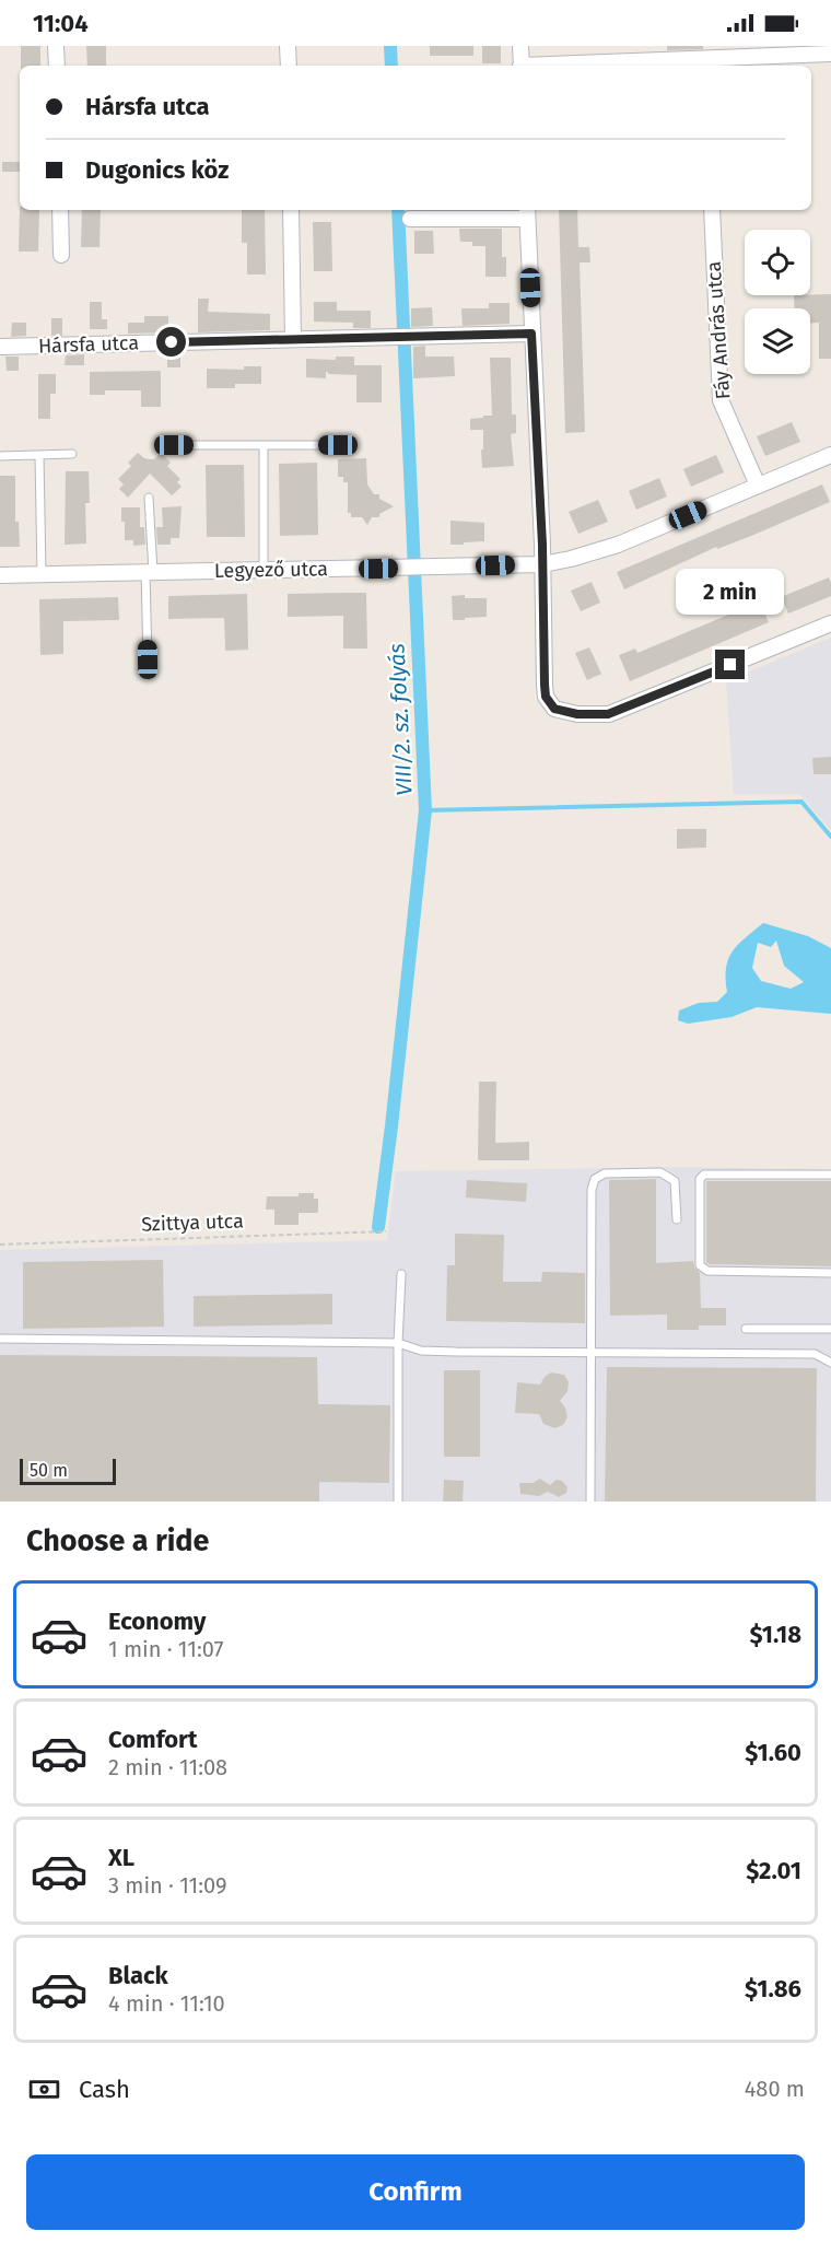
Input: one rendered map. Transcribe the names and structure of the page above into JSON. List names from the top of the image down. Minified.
{"streets":{"street":["Fáy András utca","Hársfa utca","Legyező utca"],"path":["Szittya utca"]},"crossings":[["Fáy András utca","Legyező utca"]],"water":["VIII/2. sz. folyás"],"scale_bar":"50 m","page":{"status":"11:04","banner":["Hársfa utca","Dugonics köz"],"bubble":"2 min","scale":"50 m","heading":"Choose a ride","list":[{"name":"Economy","note":"1 min · 11:07","value":"$1.18"},{"name":"Comfort","note":"2 min · 11:08","value":"$1.60"},{"name":"XL","note":"3 min · 11:09","value":"$2.01"},{"name":"Black","note":"4 min · 11:10","value":"$1.86"}],"pay":["Cash","480 m"],"buttons":"Confirm"}}
